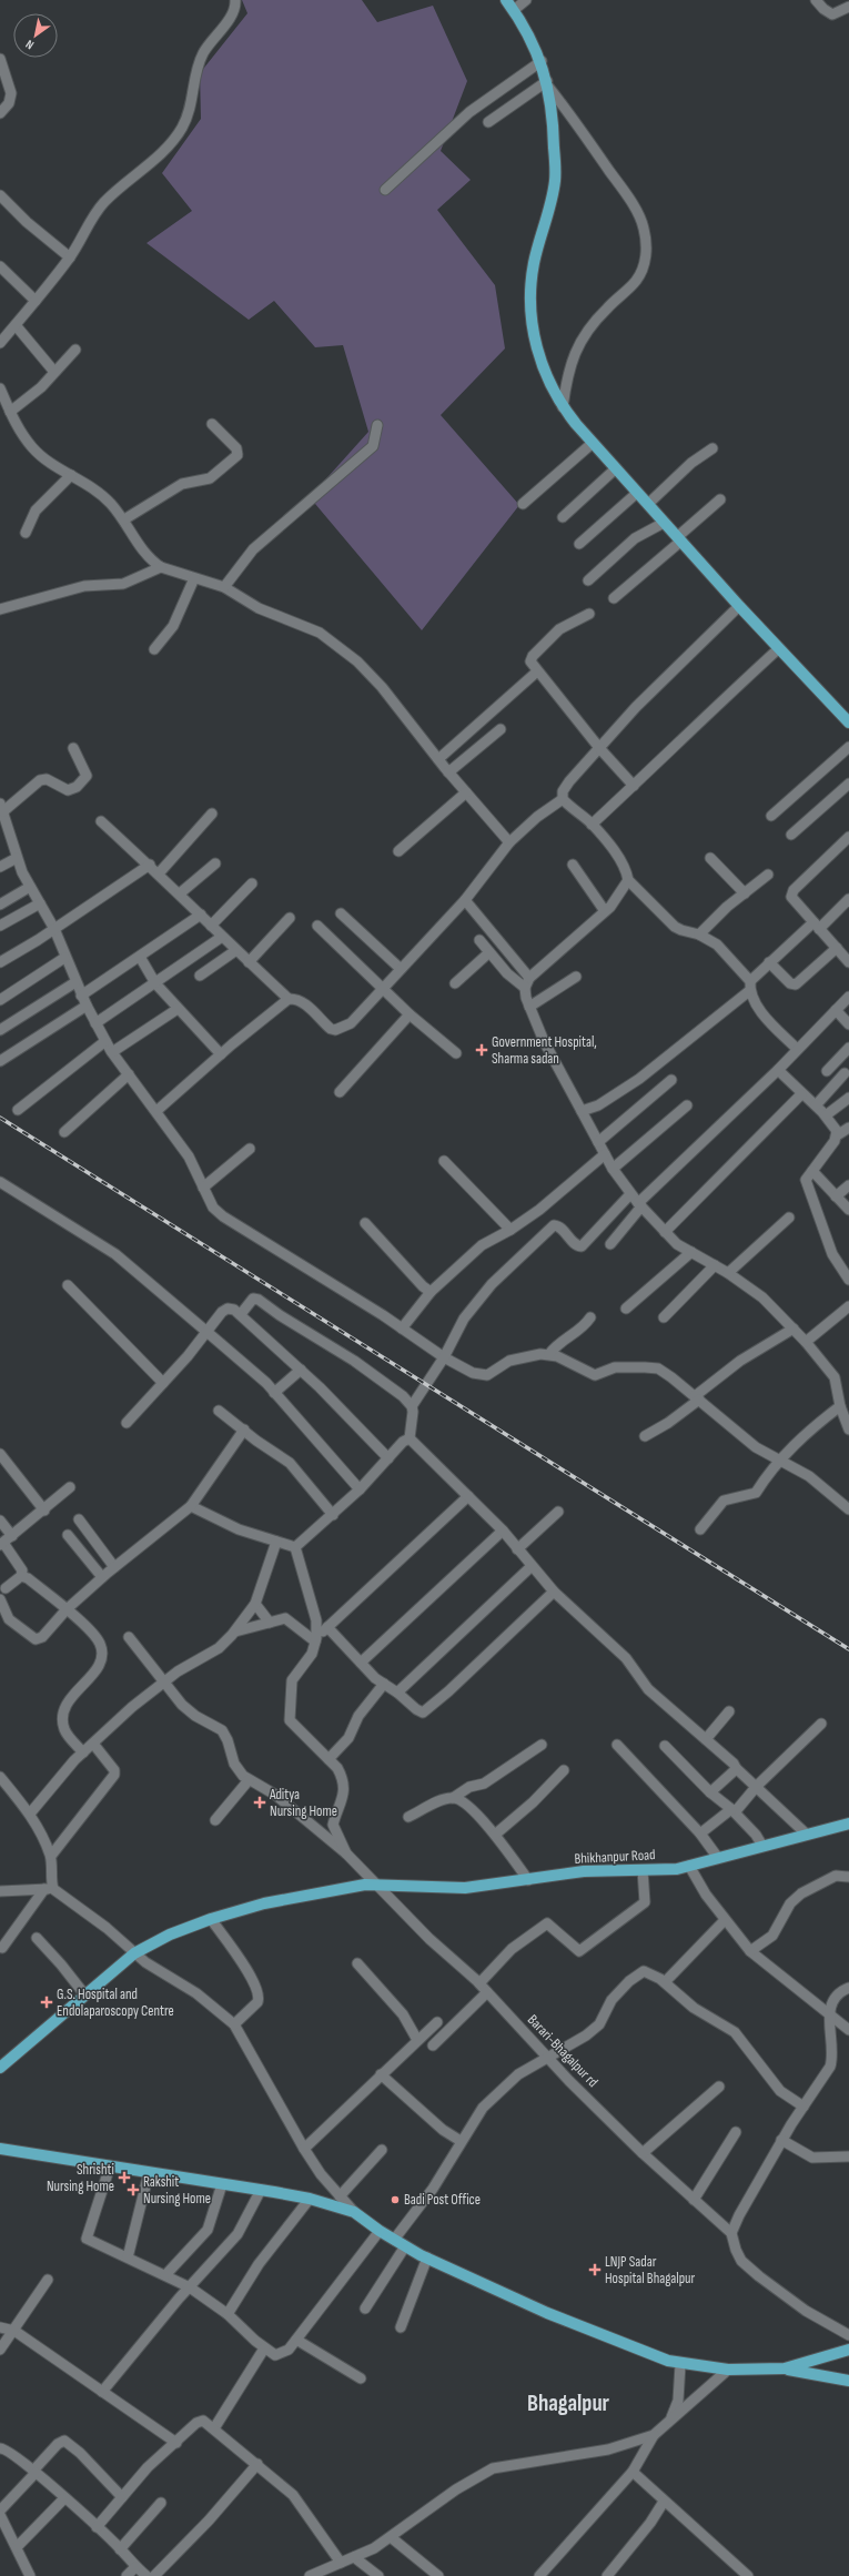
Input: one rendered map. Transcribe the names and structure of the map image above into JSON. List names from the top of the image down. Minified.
{"streets":{"main road":["Bhikhanpur Road"],"street":["Barari-Bhagalpur rd"]},"crossings":[["Bhikhanpur Road","Barari-Bhagalpur rd"]],"districts":["Bhagalpur"],"places":{"health":["Government Hospital, Sharma sadan","Aditya Nursing Home","G.S. Hospital and Endolaparoscopy Centre","Shrishti Nursing Home","Rakshit Nursing Home","LNJP Sadar Hospital Bhagalpur"],"other":["Badi Post Office"]},"north":"bottom left"}
